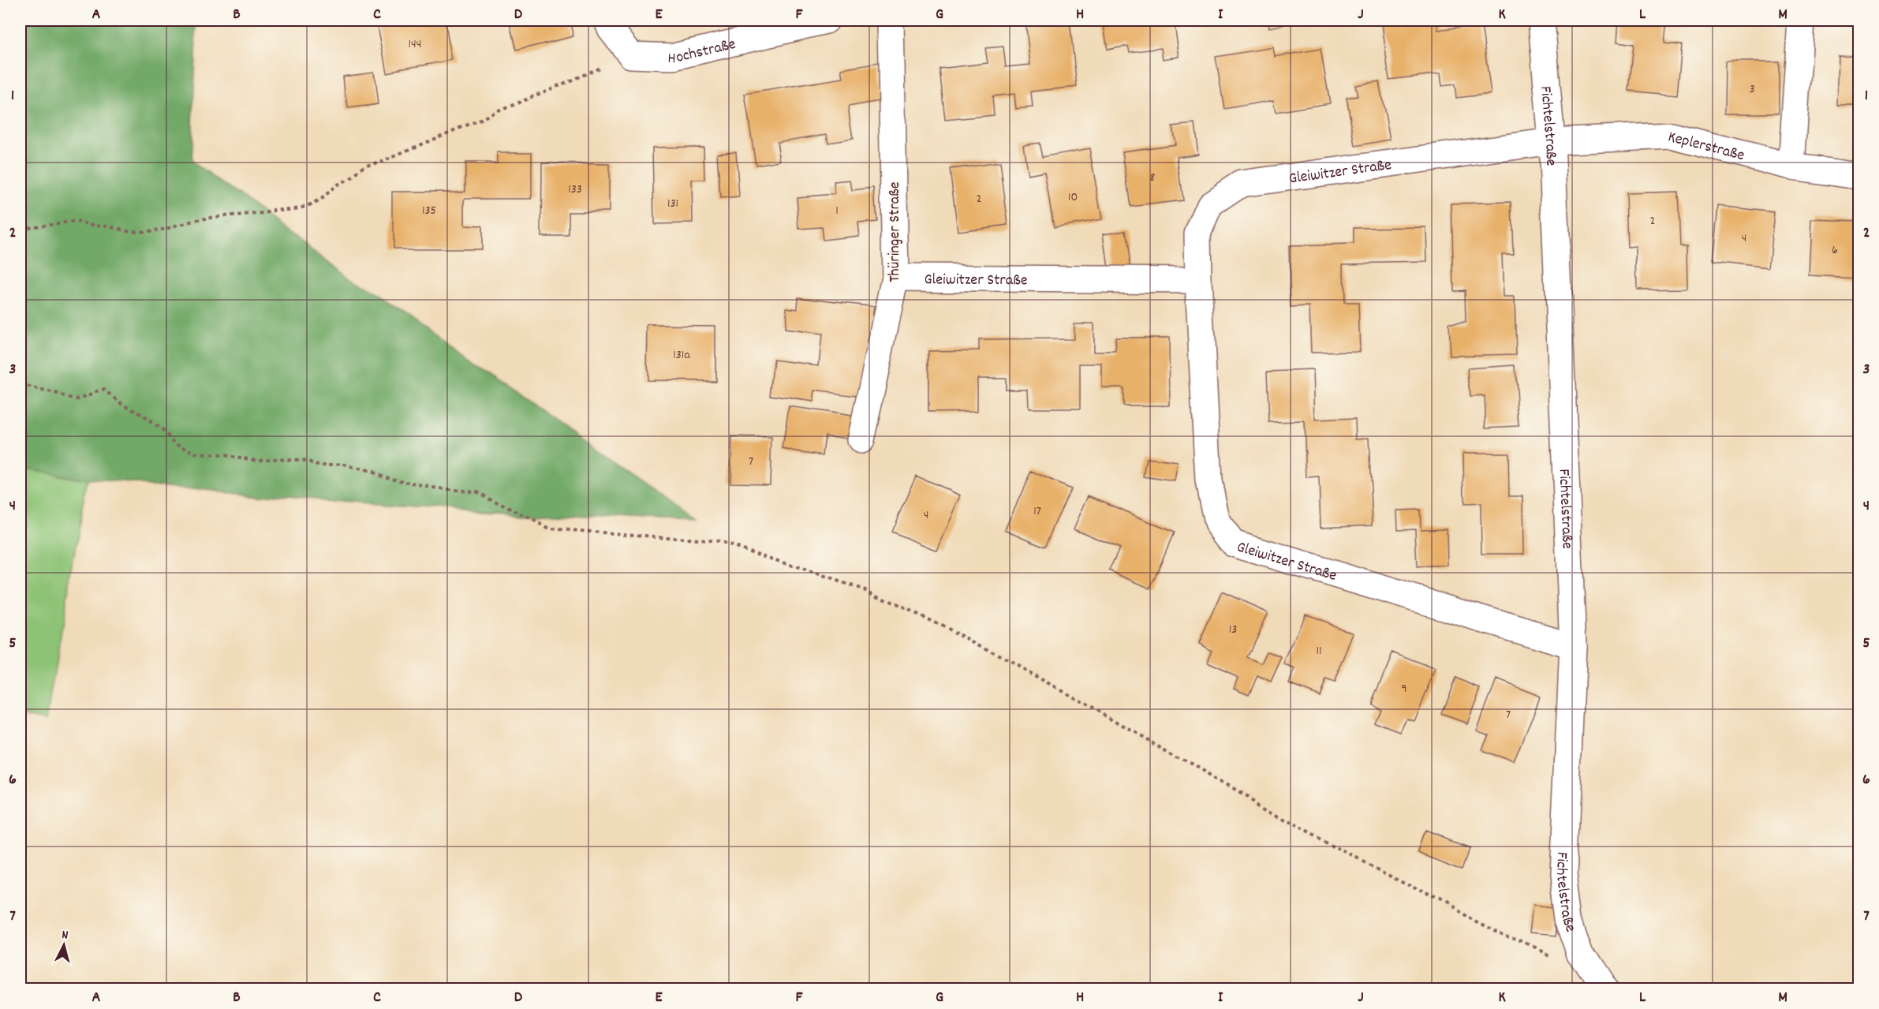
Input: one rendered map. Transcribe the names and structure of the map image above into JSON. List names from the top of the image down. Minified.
{"streets":{"street":["Hochstraße","Fichtelstraße","Keplerstraße","Gleiwitzer Straße","Thüringer Straße"]},"crossings":[["Fichtelstraße","Keplerstraße"],["Fichtelstraße","Gleiwitzer Straße"],["Keplerstraße","Gleiwitzer Straße"],["Gleiwitzer Straße","Thüringer Straße"]],"house_numbers":["144","3","8","133","10","2","131","135","1","2","4","6","131a","7","17","4","13","11","9","7"],"north":"top","grid":{"columns":["A","B","C","D","E","F","G","H","I","J","K","L","M"],"rows":["1","2","3","4","5","6","7"]}}
